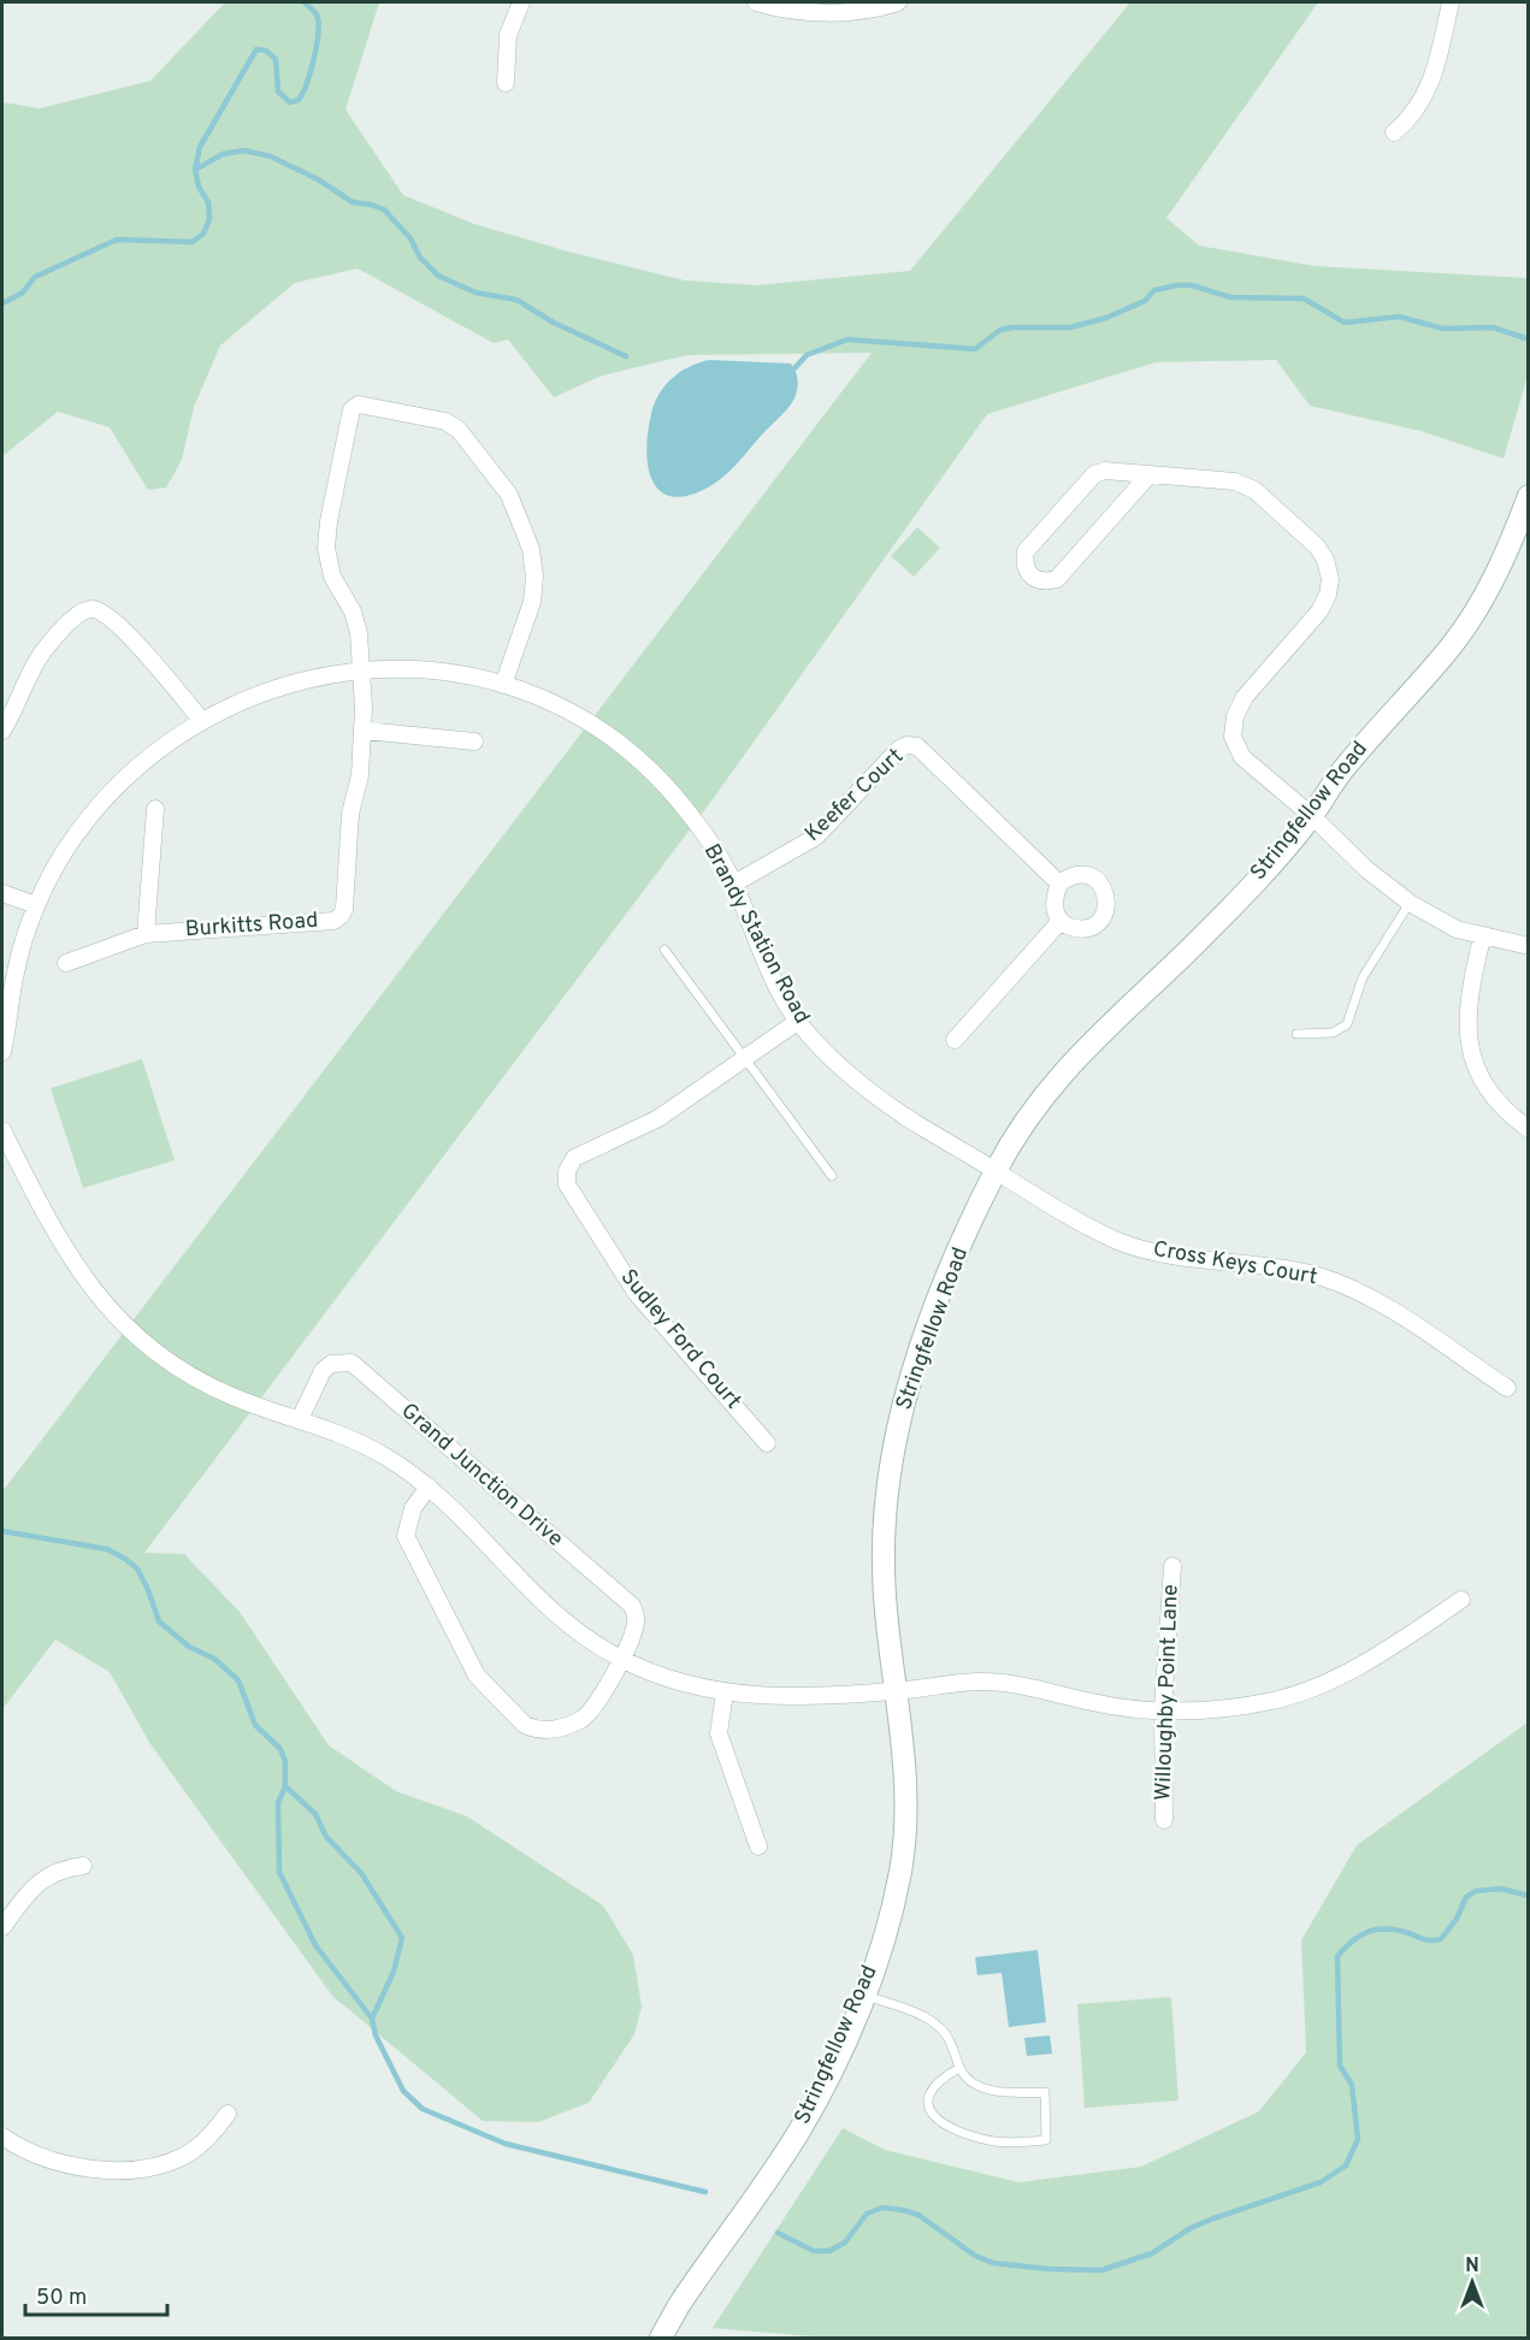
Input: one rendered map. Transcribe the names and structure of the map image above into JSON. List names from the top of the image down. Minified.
{"streets":{"main road":["Stringfellow Road"],"street":["Keefer Court","Burkitts Road","Brandy Station Road","Cross Keys Court","Sudley Ford Court","Grand Junction Drive","Willoughby Point Lane"]},"crossings":[["Keefer Court","Brandy Station Road"],["Stringfellow Road","Brandy Station Road"],["Stringfellow Road","Cross Keys Court"],["Burkitts Road","Brandy Station Road"],["Brandy Station Road","Cross Keys Court"],["Brandy Station Road","Sudley Ford Court"]],"scale_bar":"50 m","north":"top"}
